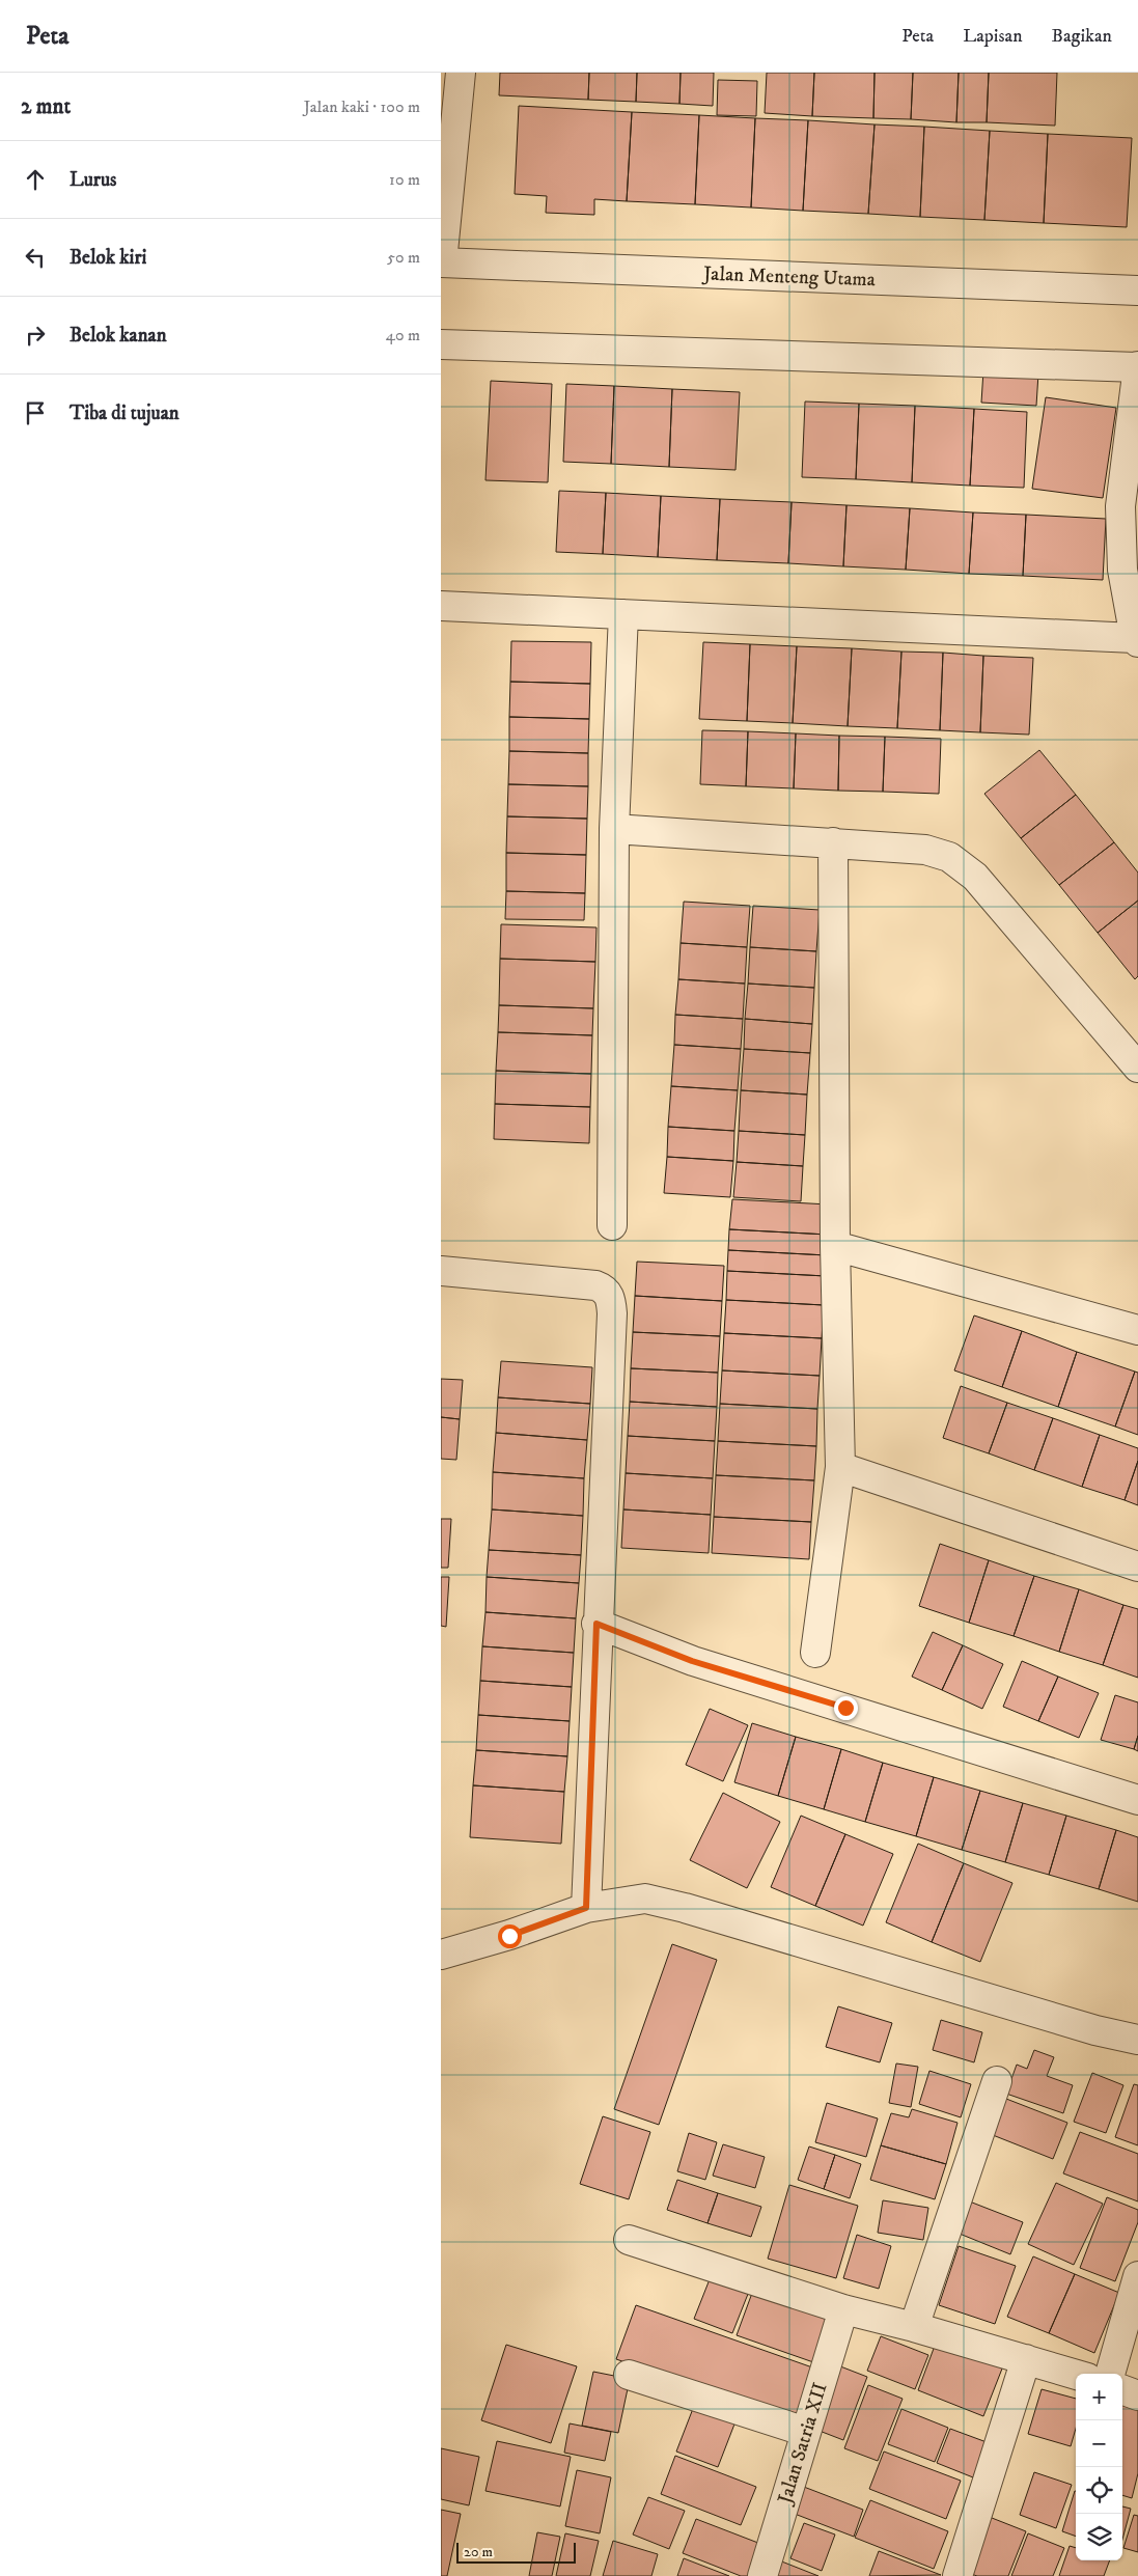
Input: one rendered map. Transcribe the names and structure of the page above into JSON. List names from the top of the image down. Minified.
{"streets":{"street":["Jalan Menteng Utama","Jalan Satria XII"]},"scale_bar":"20 m","page":{"header":"Peta","nav":["Peta","Lapisan","Bagikan"],"heading":["2 mnt","Jalan kaki · 100 m"],"list":[["Lurus","10 m"],["Belok kiri","50 m"],["Belok kanan","40 m"],"Tiba di tujuan"],"map_buttons":["+","−"],"scale":"20 m"}}
